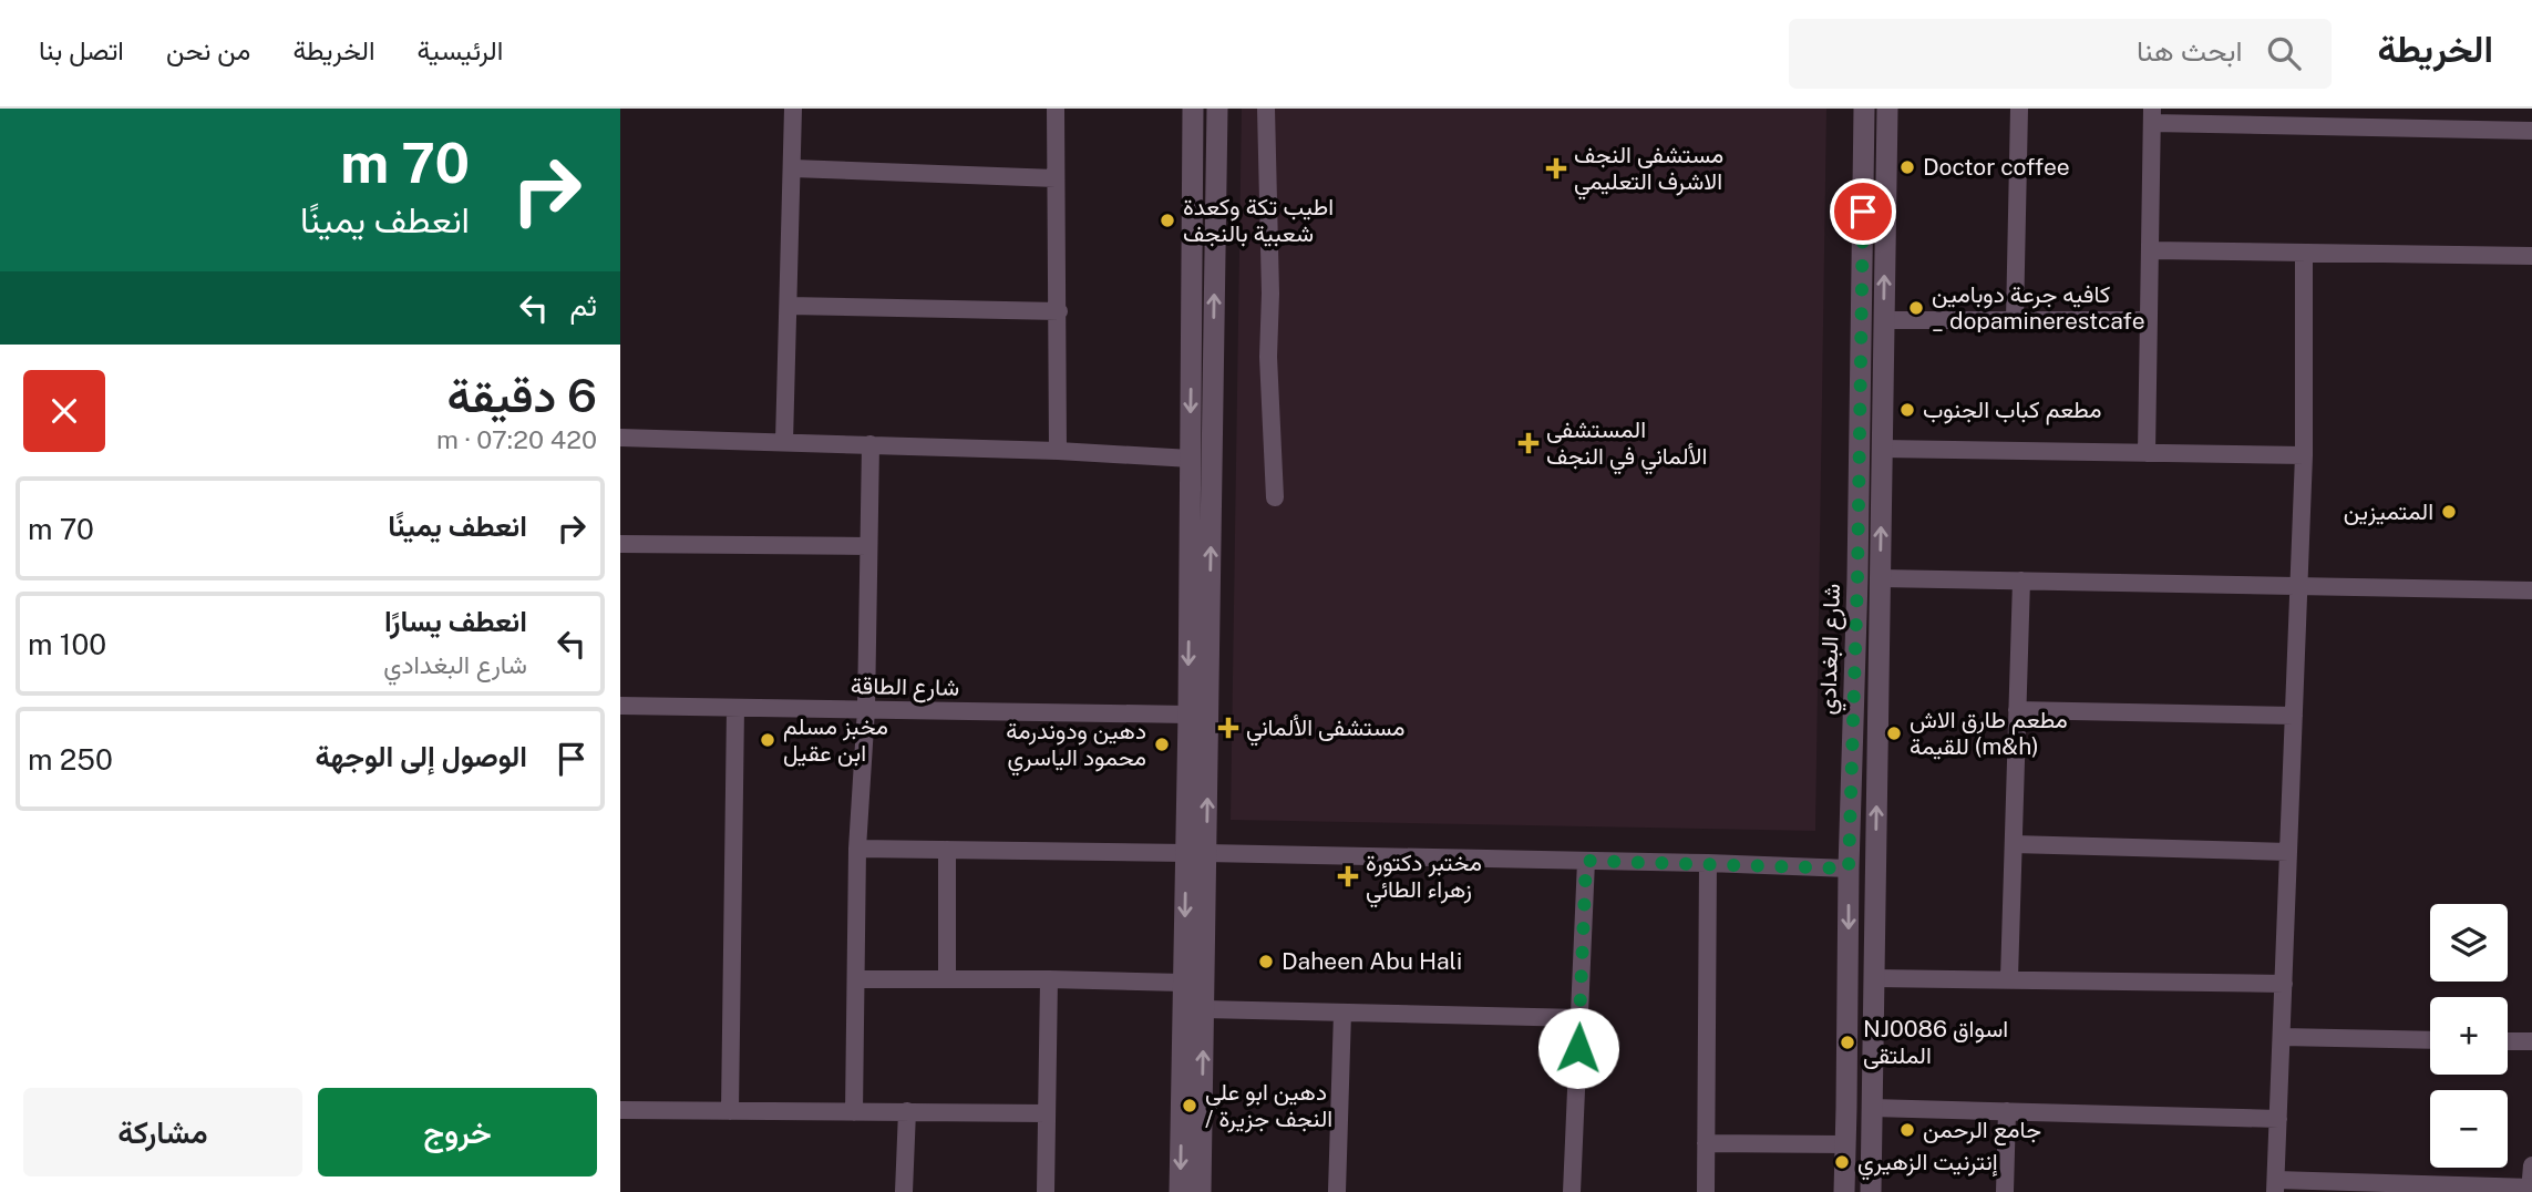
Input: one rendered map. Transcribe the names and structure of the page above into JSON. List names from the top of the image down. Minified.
{"streets":{"street":["شارع البغدادي","شارع الطاقة"]},"places":{"other":["Doctor coffee","اطيب تكة وكعدة شعبية بالنجف","كافيه جرعة دوبامين _ dopaminerestcafe","مطعم كباب الجنوب","المتميزين","مطعم طارق الاش للقيمة (m&h)","مخبز مسلم ابن عقيل","دهين ودوندرمة محمود الياسري","Daheen Abu Hali","NJ0086 اسواق الملتقى","دهين ابو علي / النجف جزيرة","جامع الرحمن","إنترنيت الزهيري"],"health":["مستشفى النجف الاشرف التعليمي","المستشفى الألماني في النجف","مستشفى الألماني","مختبر دكتورة زهراء الطائي"]},"page":{"header":"الخريطة","search":"ابحث هنا","nav":["الرئيسية","الخريطة","من نحن","اتصل بنا"],"turn":["70 m","انعطف يمينًا"],"then":"ثم","heading":["6 دقيقة","420 m · 07:20"],"list":[{"name":"انعطف يمينًا","value":"70 m"},{"name":"انعطف يسارًا","note":"شارع البغدادي","value":"100 m"},{"name":"الوصول إلى الوجهة","value":"250 m"}],"map_buttons":["+","−"],"buttons":["خروج","مشاركة"]}}
